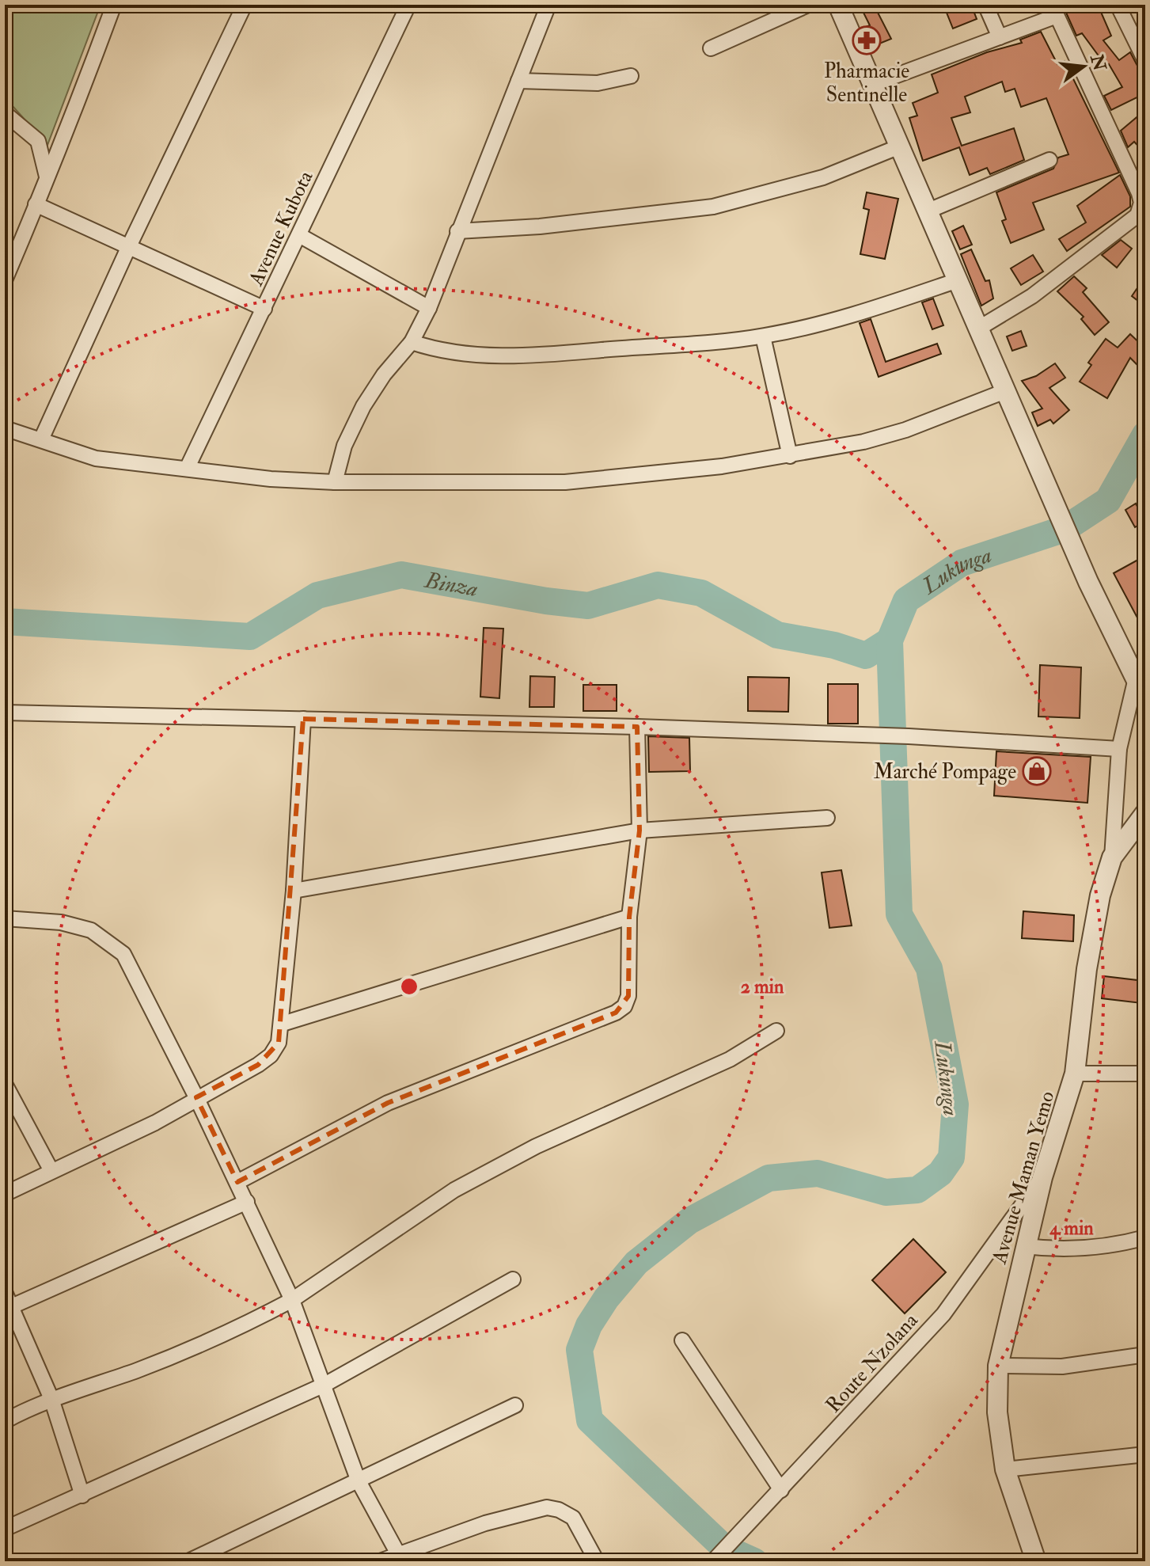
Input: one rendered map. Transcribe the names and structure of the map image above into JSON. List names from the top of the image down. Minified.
{"streets":{"street":["Avenue Kubota","Avenue Maman Yemo","Route Nzolana"]},"crossings":[["Avenue Maman Yemo","Route Nzolana"]],"water":["Lukunga","Binza"],"places":{"pharmacy":["Pharmacie Sentinelle"],"shop":["Marché Pompage"]},"north":"right","rings":["2 min","4 min"]}
